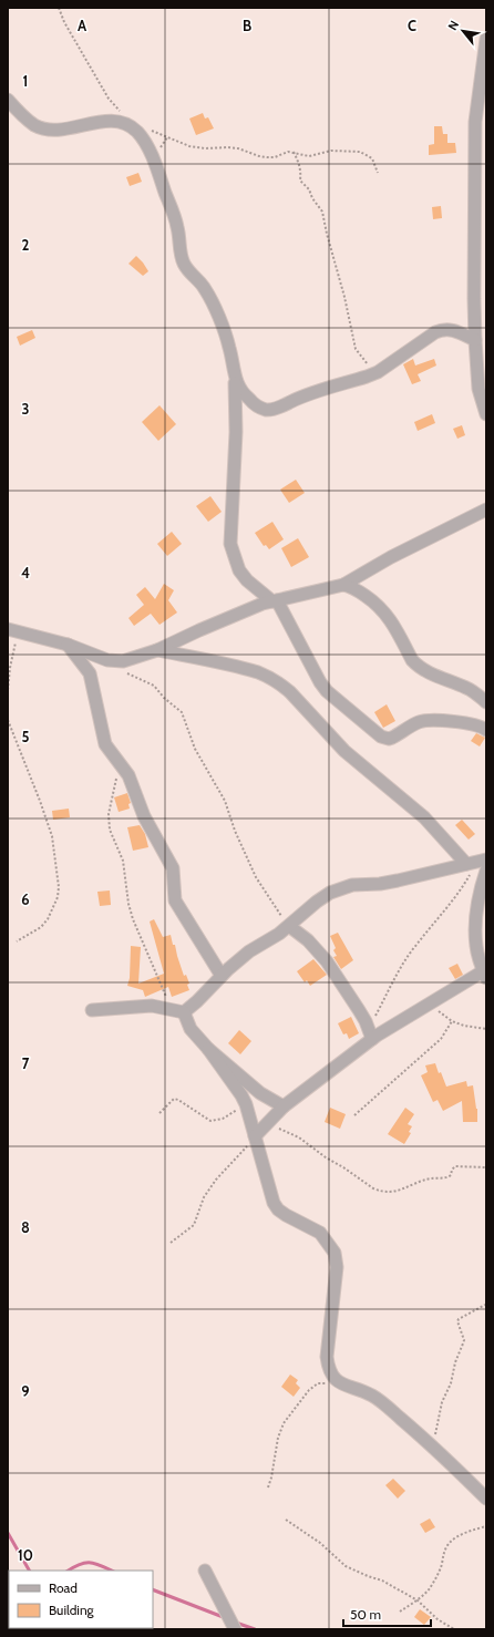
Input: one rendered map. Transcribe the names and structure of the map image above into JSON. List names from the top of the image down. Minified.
{"legend":["Road","Building"],"scale_bar":"50 m","north":"top left","grid":{"columns":["A","B","C"],"rows":["1","2","3","4","5","6","7","8","9","10"]}}
